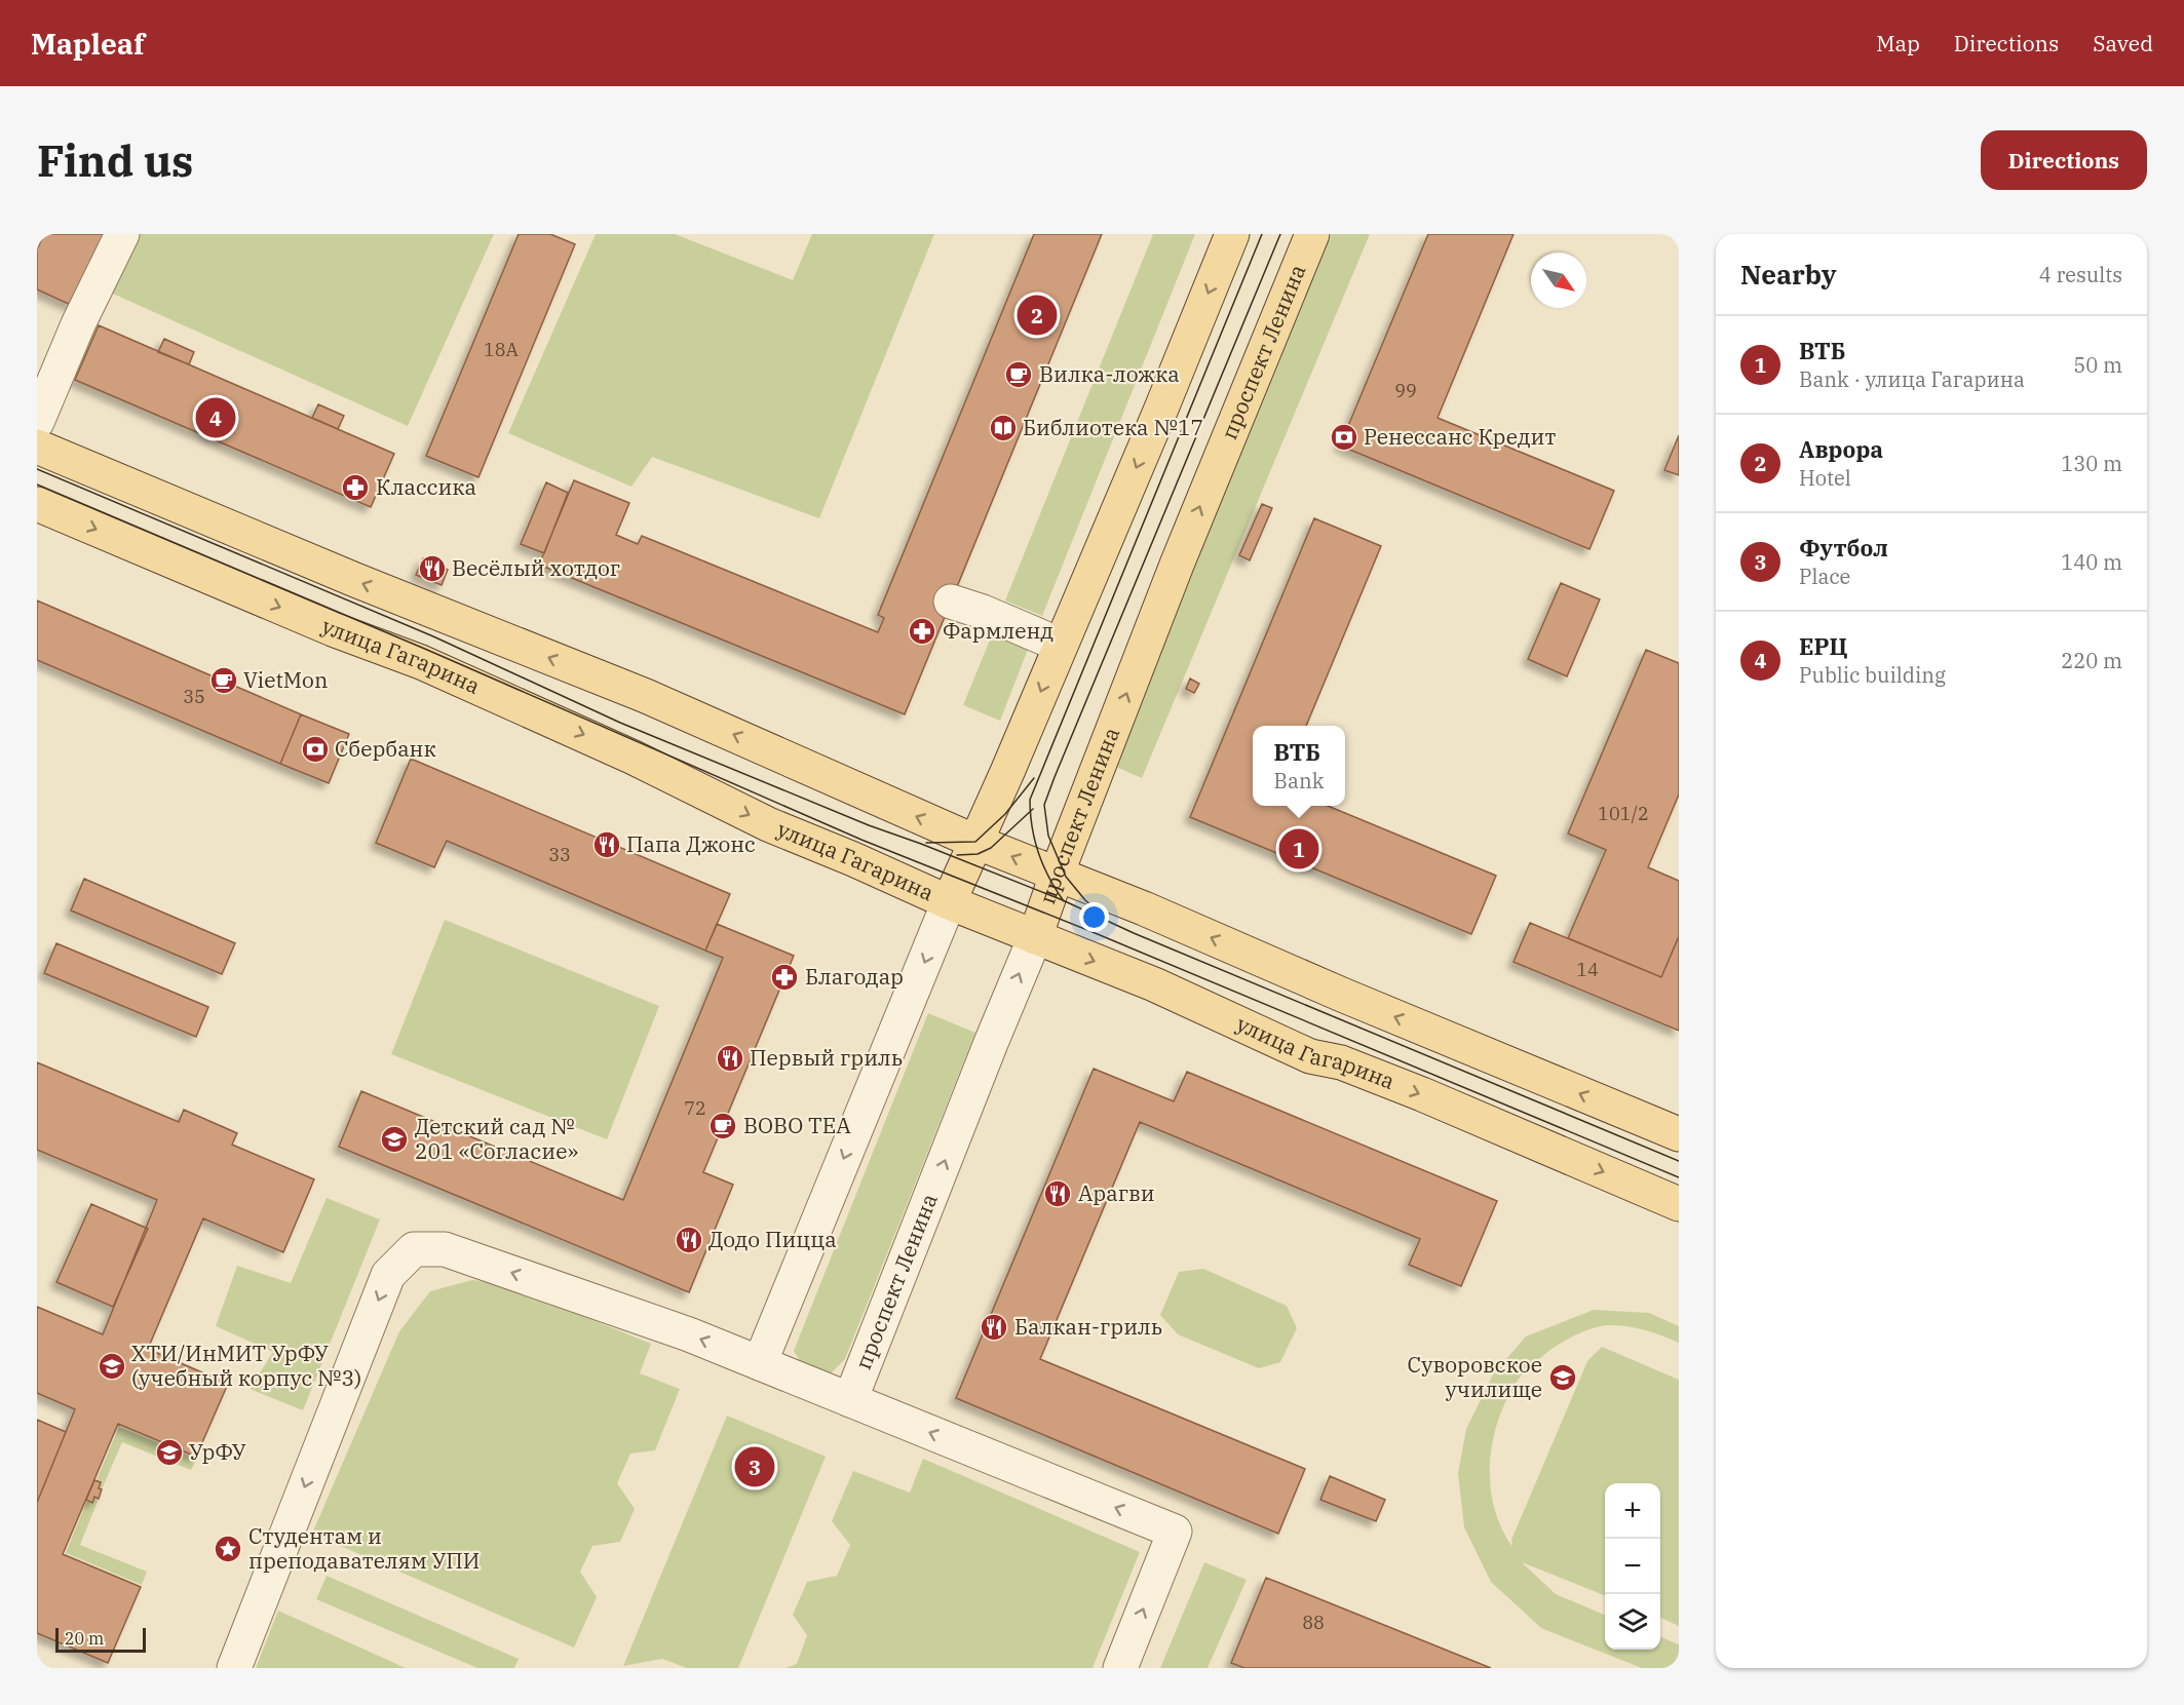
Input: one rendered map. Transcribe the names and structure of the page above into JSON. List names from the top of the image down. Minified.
{"streets":{"main road":["проспект Ленина","улица Гагарина"]},"crossings":[["проспект Ленина","улица Гагарина"]],"places":{"cafe":["Вилка-ложка","VietMon","BOBO TEA"],"library":["Библиотека №17"],"bank":["Ренессанс Кредит","Сбербанк"],"pharmacy":["Классика","Фармленд","Благодар"],"restaurant":["Весёлый хотдог","Папа Джонс","Первый гриль","Арагви","Додо Пицца","Балкан-гриль"],"school or university":["Детский сад № 201 «Согласие»","ХТИ/ИнМИТ УрФУ (учебный корпус №3)","Суворовское училище","УрФУ"],"place":["Студентам и преподавателям УПИ"]},"house_numbers":["18А","99","35","101/2","33","14","72","88"],"scale_bar":"20 m","north":"bottom right","page":{"header":"Mapleaf","nav":["Map","Directions","Saved"],"buttons":"Directions","title":"Find us","heading":["Nearby","4 results"],"pins":["2","4","1","3"],"list":[{"mark":"1","name":"ВТБ","note":"Bank · улица Гагарина","value":"50 m"},{"mark":"2","name":"Аврора","note":"Hotel","value":"130 m"},{"mark":"3","name":"Футбол","note":"Place","value":"140 m"},{"mark":"4","name":"ЕРЦ","note":"Public building","value":"220 m"}],"popup":["ВТБ","Bank"],"map_buttons":["+","−"],"scale":"20 m"}}
